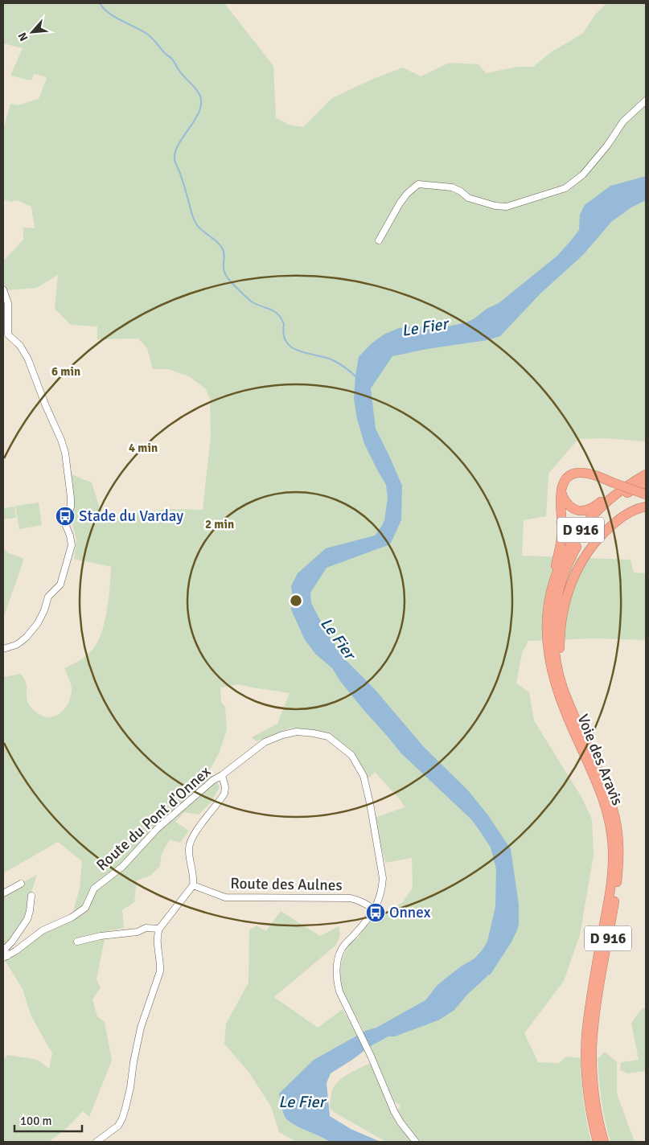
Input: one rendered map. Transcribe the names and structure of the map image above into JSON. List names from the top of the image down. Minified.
{"streets":{"highway":["D 916","Voie des Aravis"],"street":["Route du Pont d'Onnex","Route des Aulnes"]},"crossings":[["Route du Pont d'Onnex","Route des Aulnes"]],"water":["Le Fier"],"places":{"bus stop":["Stade du Varday","Onnex"]},"scale_bar":"100 m","north":"bottom left","rings":["6 min","4 min","2 min"]}
